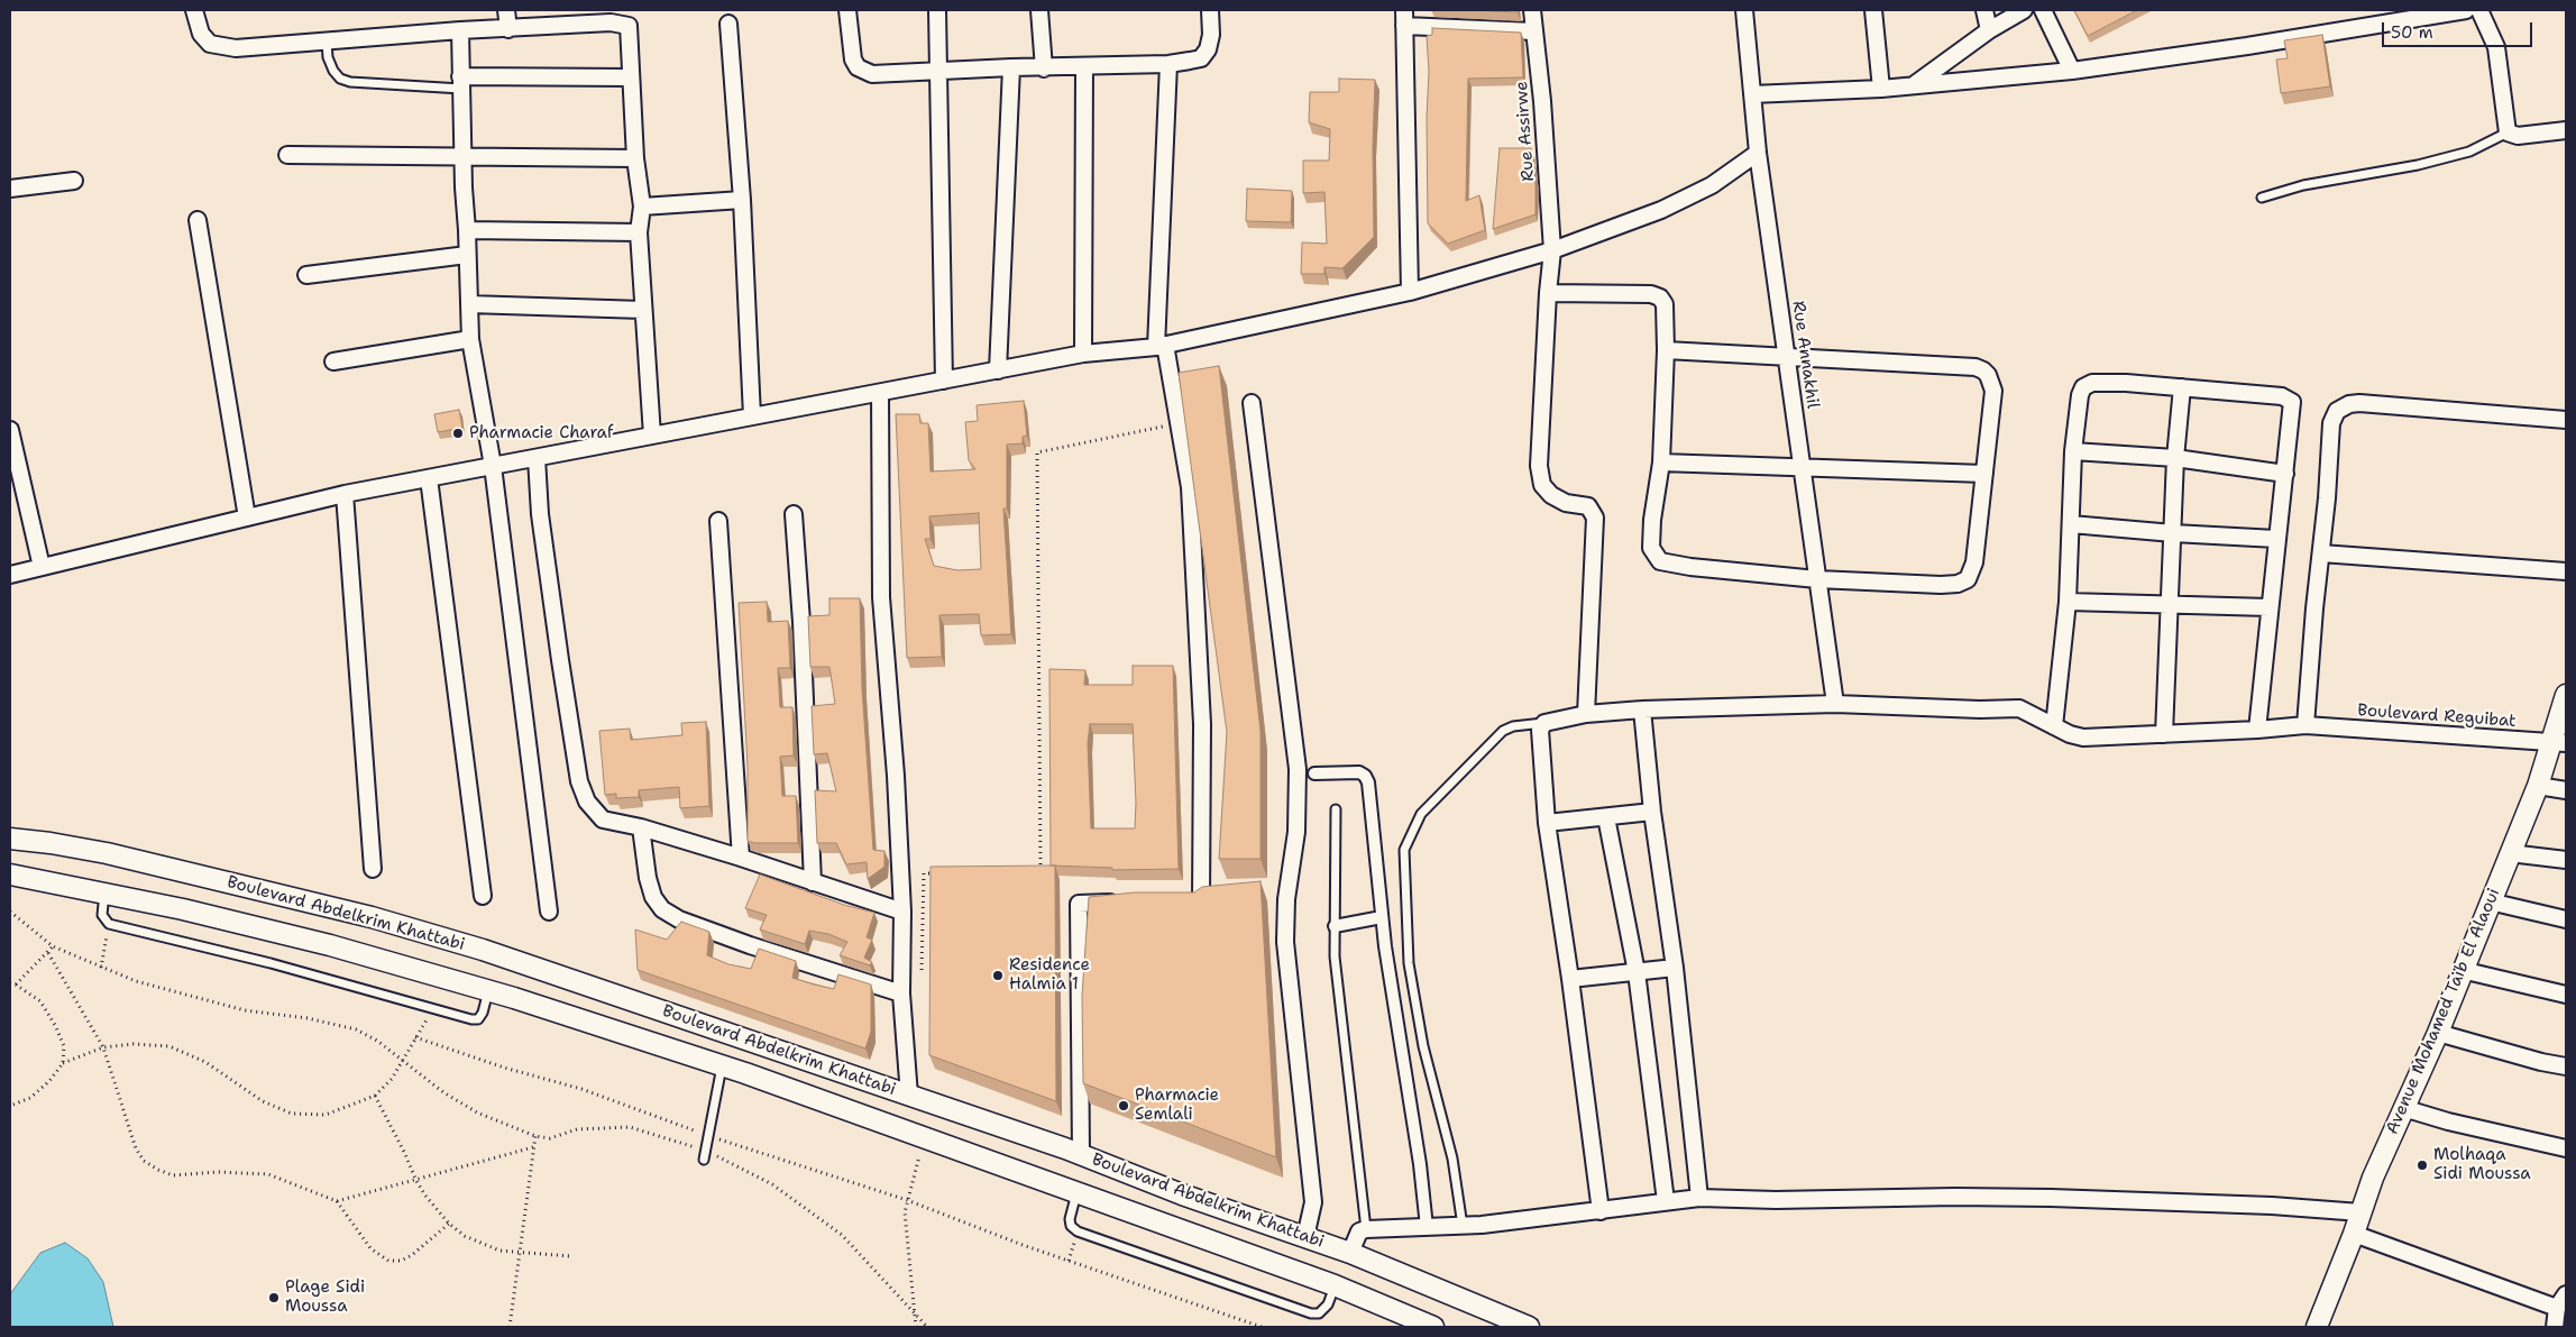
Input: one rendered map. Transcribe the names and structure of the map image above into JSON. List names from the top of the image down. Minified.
{"streets":{"street":["Rue Assirwe","Rue Annakhil","Boulevard Reguibat","Boulevard Abdelkrim Khattabi","Avenue Mohamed Taïb El Alaoui"]},"crossings":[["Rue Assirwe","Boulevard Reguibat"],["Rue Annakhil","Boulevard Reguibat"],["Boulevard Reguibat","Avenue Mohamed Taïb El Alaoui"]],"places":["Pharmacie Charaf","Residence Halmia 1","Pharmacie Semlali","Molhaqa Sidi Moussa","Plage Sidi Moussa"],"scale_bar":"50 m"}
